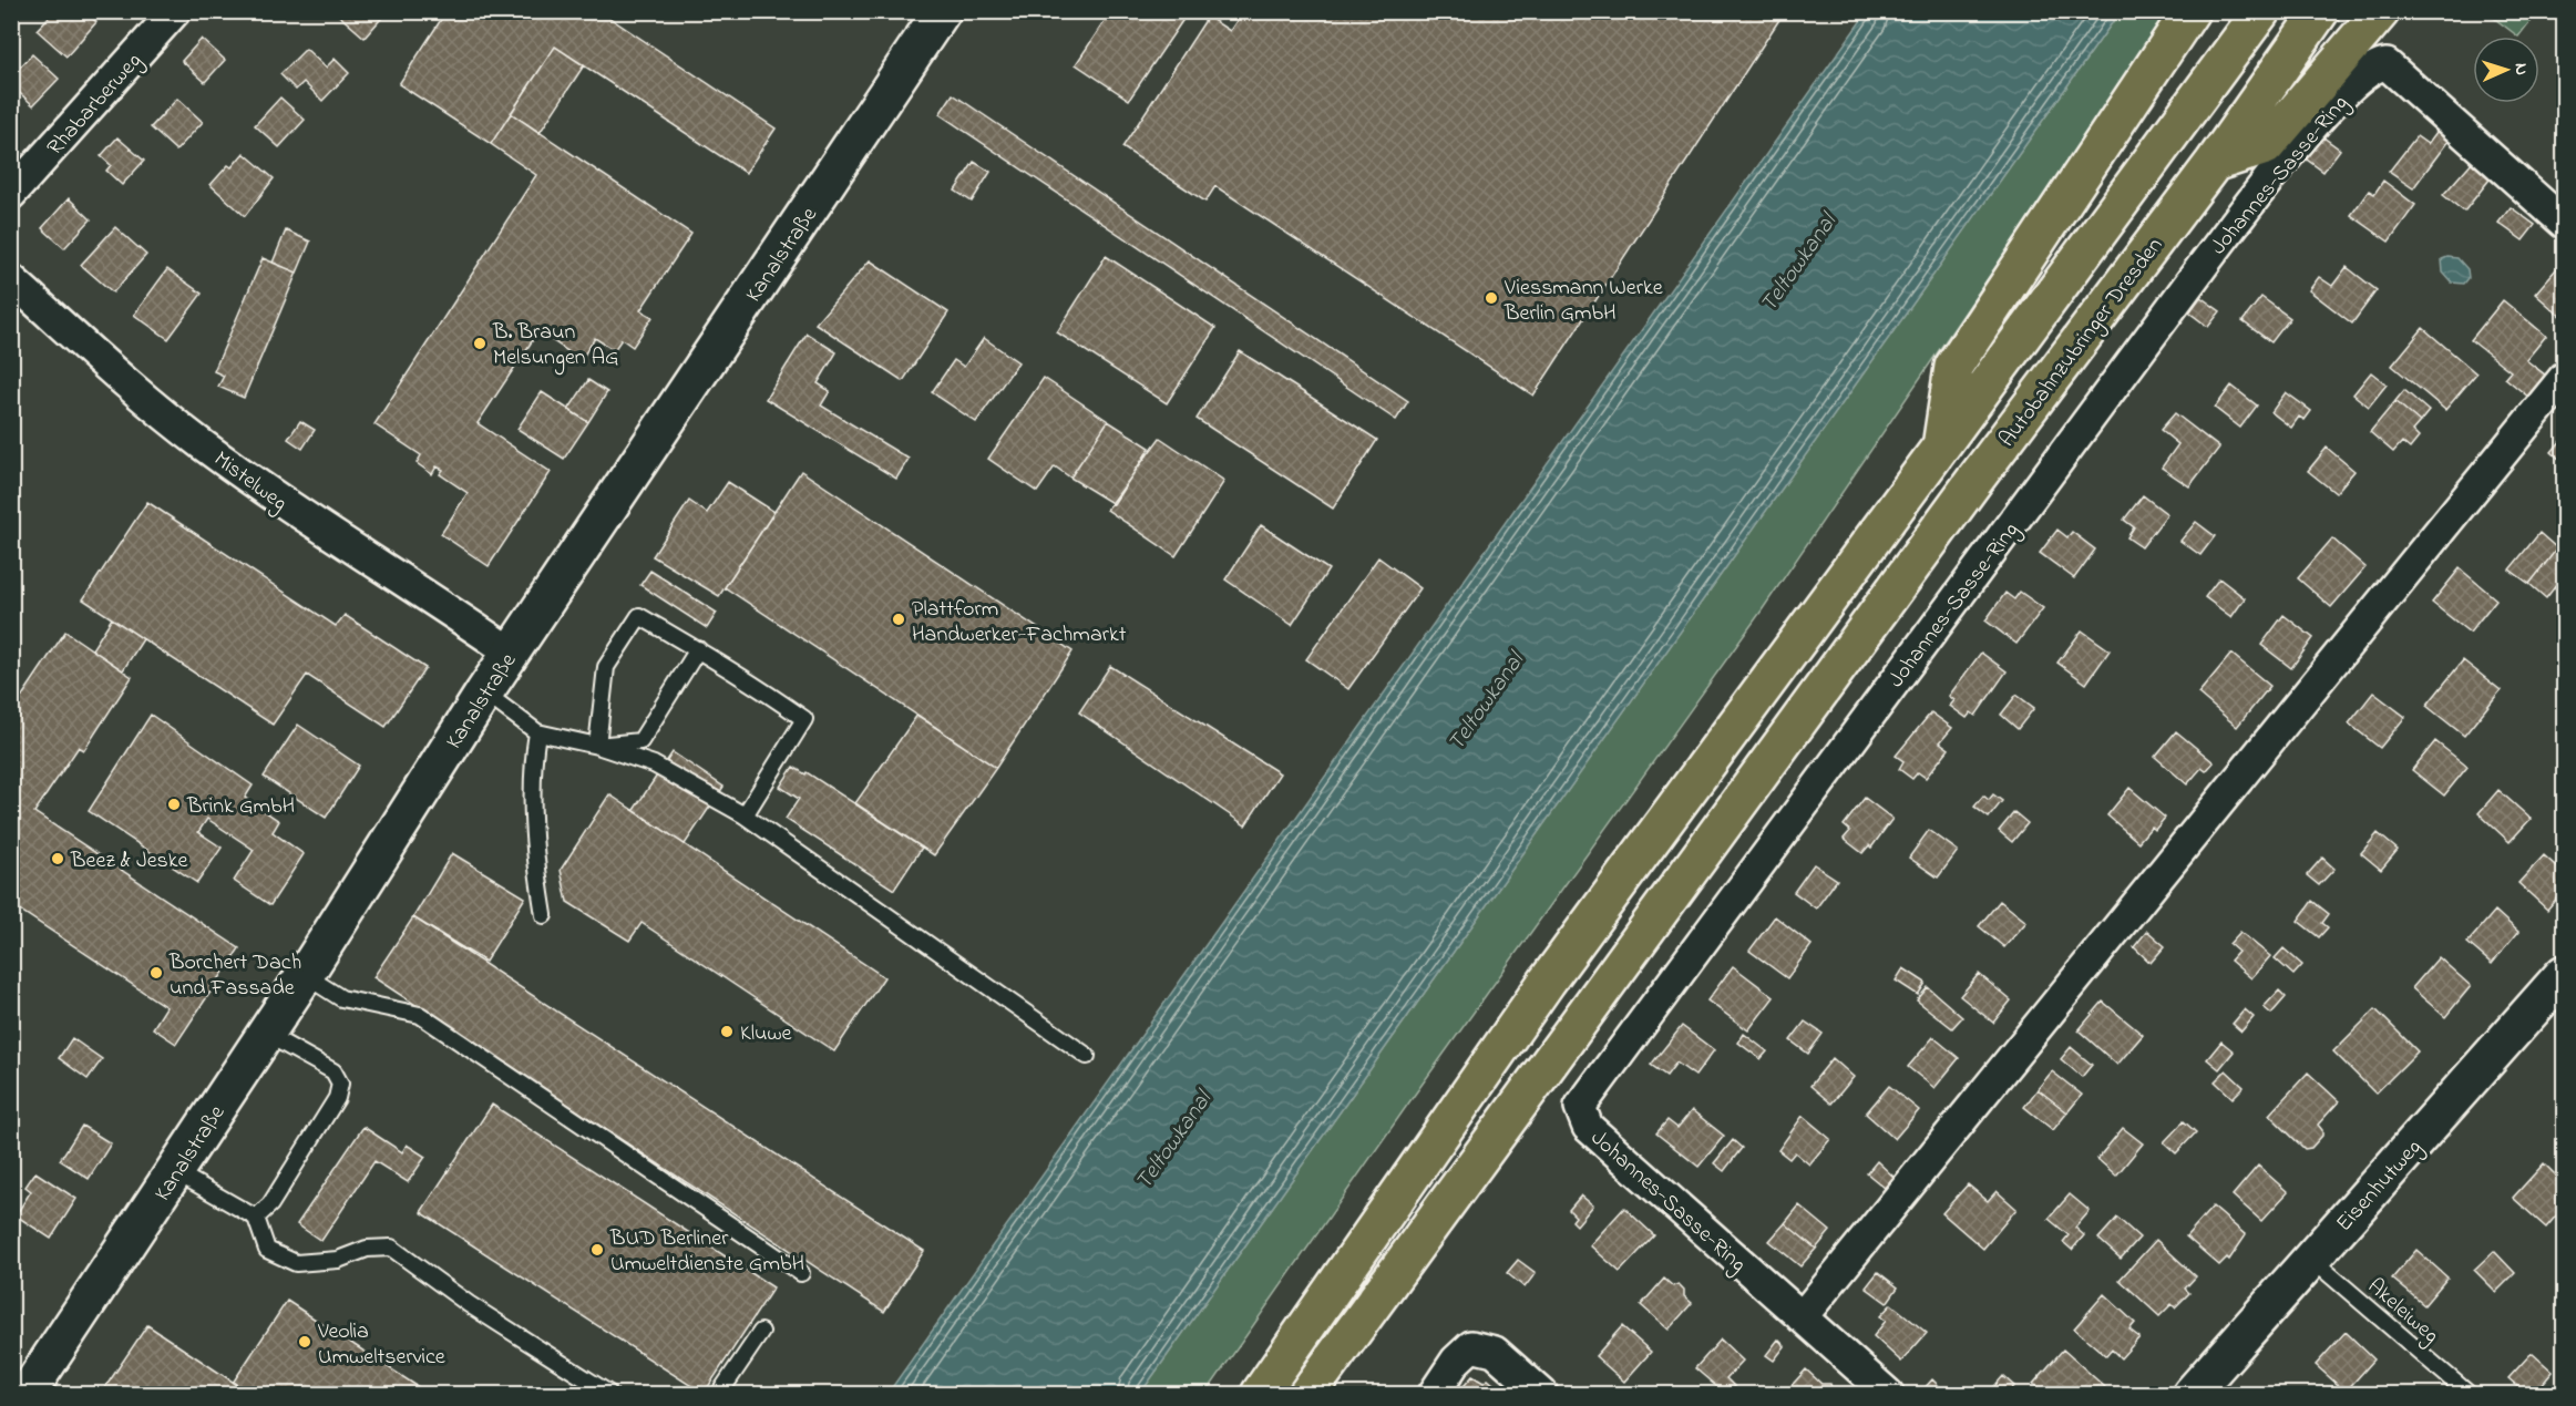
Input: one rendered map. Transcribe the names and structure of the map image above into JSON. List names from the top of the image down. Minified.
{"streets":{"highway":["Autobahnzubringer Dresden"],"street":["Rhabarberweg","Johannes-Sasse-Ring","Kanalstraße","Mistelweg","Eisenhutweg"],"lane":["Akeleiweg"]},"crossings":[["Kanalstraße","Mistelweg"],["Eisenhutweg","Akeleiweg"]],"water":["Teltowkanal"],"places":["Viessmann Werke Berlin GmbH","B. Braun Melsungen AG","Plattform Handwerker-Fachmarkt","Brink GmbH","Beez & Jeske","Borchert Dach und Fassade","Kluwe","BUD Berliner Umweltdienste GmbH","Veolia Umweltservice"],"north":"right"}
